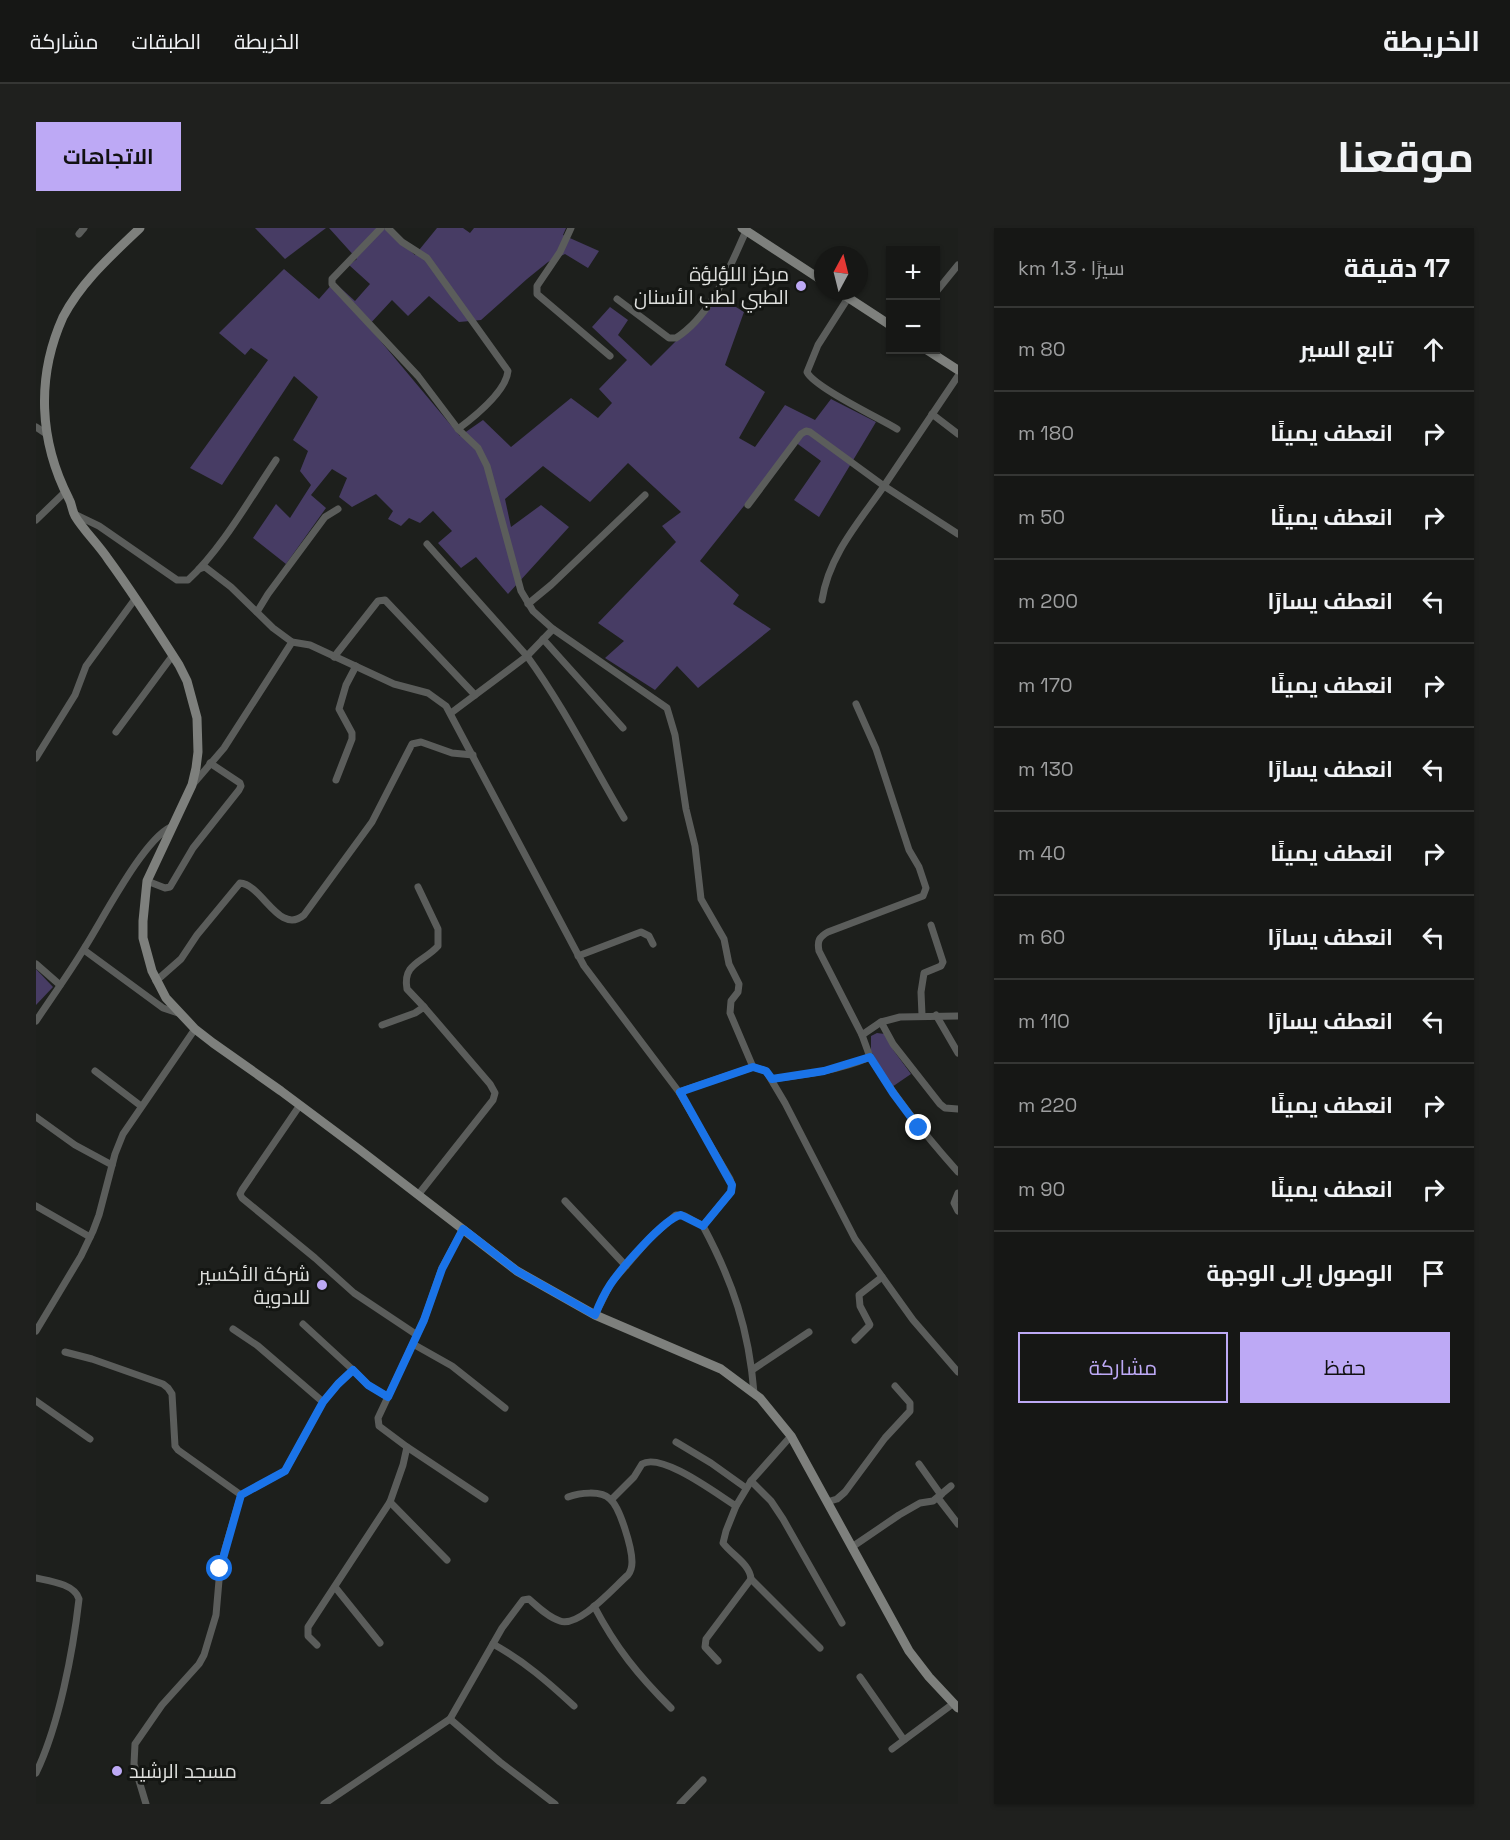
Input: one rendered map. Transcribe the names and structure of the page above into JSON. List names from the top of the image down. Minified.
{"places":["مركز اللؤلؤة الطبي لطب الأسنان","شركة الأكسير للادوية","مسجد الرشيد"],"north":"top","page":{"header":"الخريطة","nav":["الخريطة","الطبقات","مشاركة"],"title":"موقعنا","buttons":["الاتجاهات",["حفظ","مشاركة"]],"heading":["17 دقيقة","سيرًا · 1.3 km"],"map_buttons":["+","−"],"list":[["تابع السير","80 m"],["انعطف يمينًا","180 m"],["انعطف يمينًا","50 m"],["انعطف يسارًا","200 m"],["انعطف يمينًا","170 m"],["انعطف يسارًا","130 m"],["انعطف يمينًا","40 m"],["انعطف يسارًا","60 m"],["انعطف يسارًا","110 m"],["انعطف يمينًا","220 m"],["انعطف يمينًا","90 m"],"الوصول إلى الوجهة"]}}
